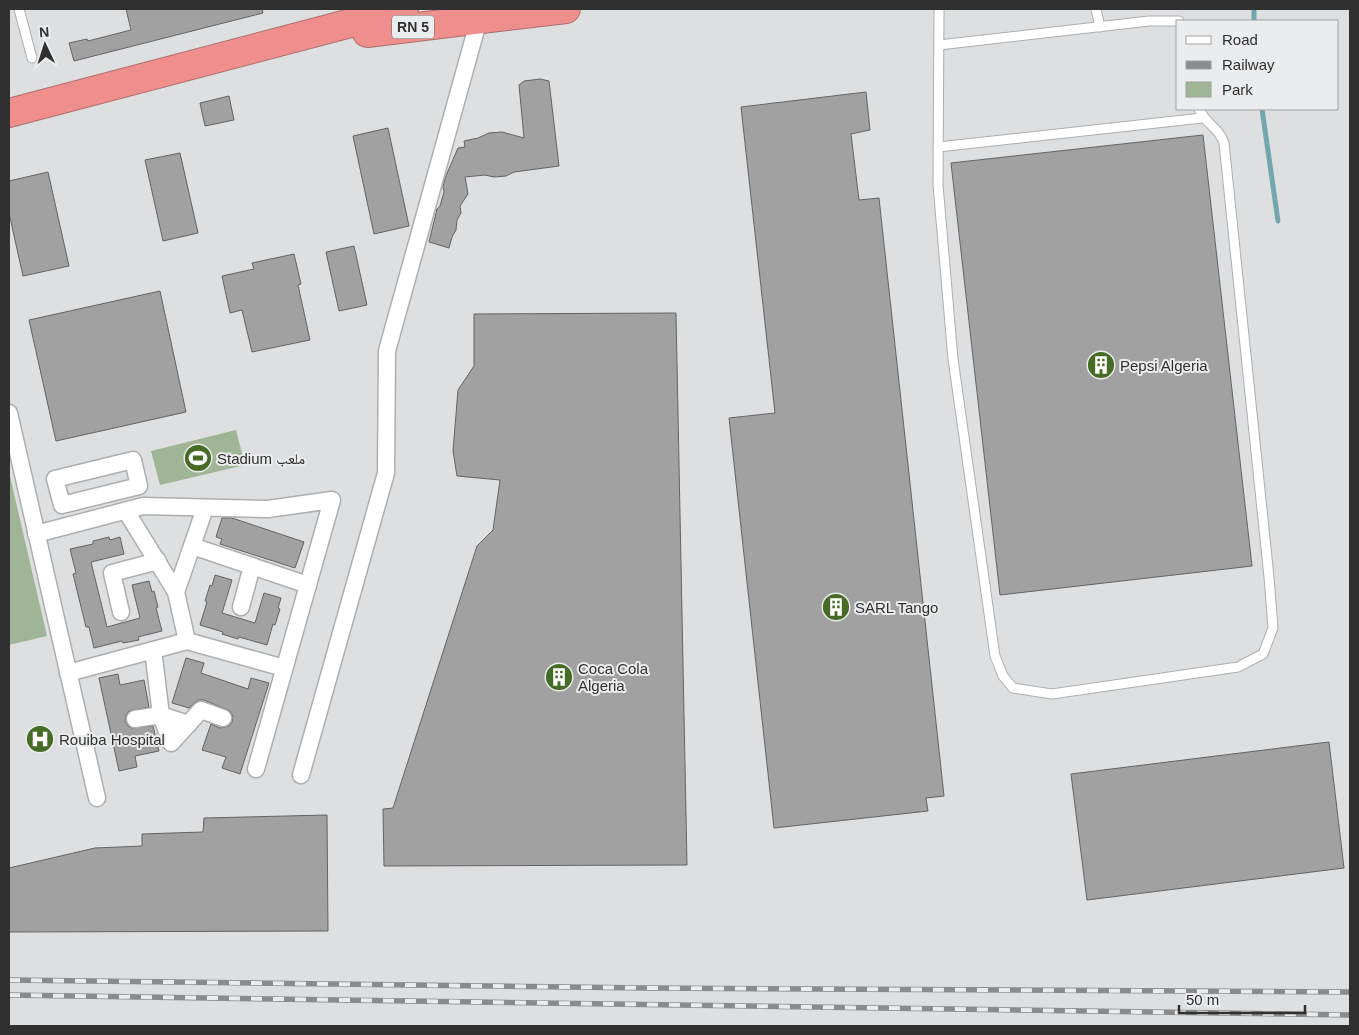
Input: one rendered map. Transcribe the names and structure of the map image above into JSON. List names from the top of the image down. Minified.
{"streets":{"highway":["RN 5"]},"places":{"building":["Pepsi Algeria","SARL Tango","Coca Cola Algeria"],"sports":["Stadium ملعب"],"hospital":["Rouiba Hospital"]},"legend":["Road","Railway","Park"],"scale_bar":"50 m","north":"top"}
